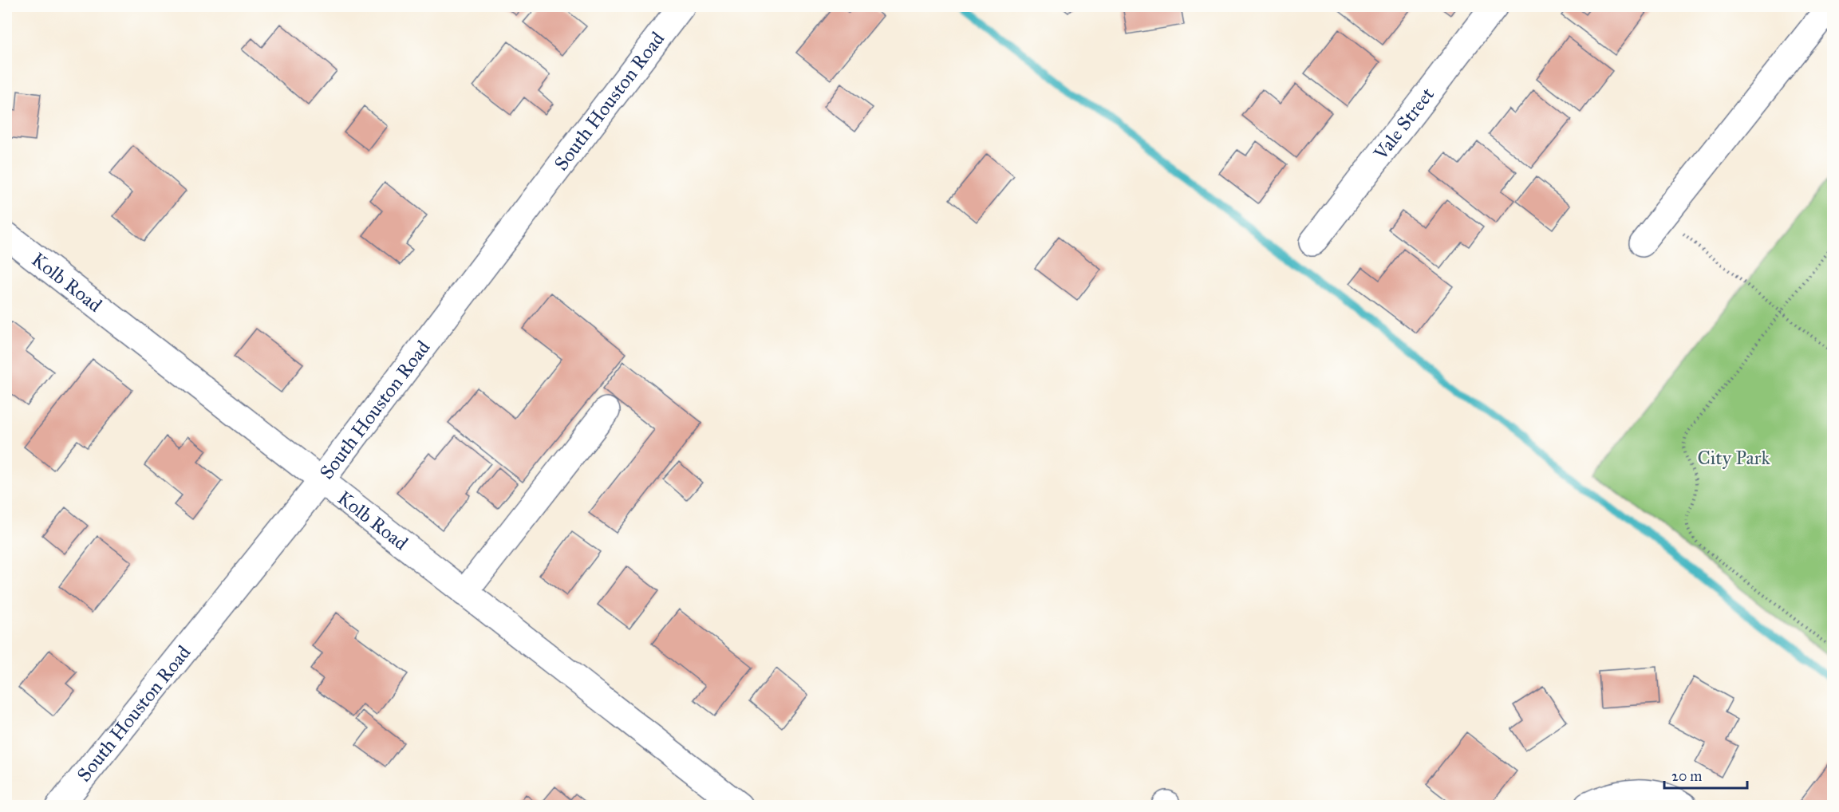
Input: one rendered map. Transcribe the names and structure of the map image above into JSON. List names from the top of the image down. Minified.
{"streets":{"street":["South Houston Road","Vale Street","Kolb Road"]},"crossings":[["South Houston Road","Kolb Road"]],"parks":["City Park"],"scale_bar":"20 m"}
